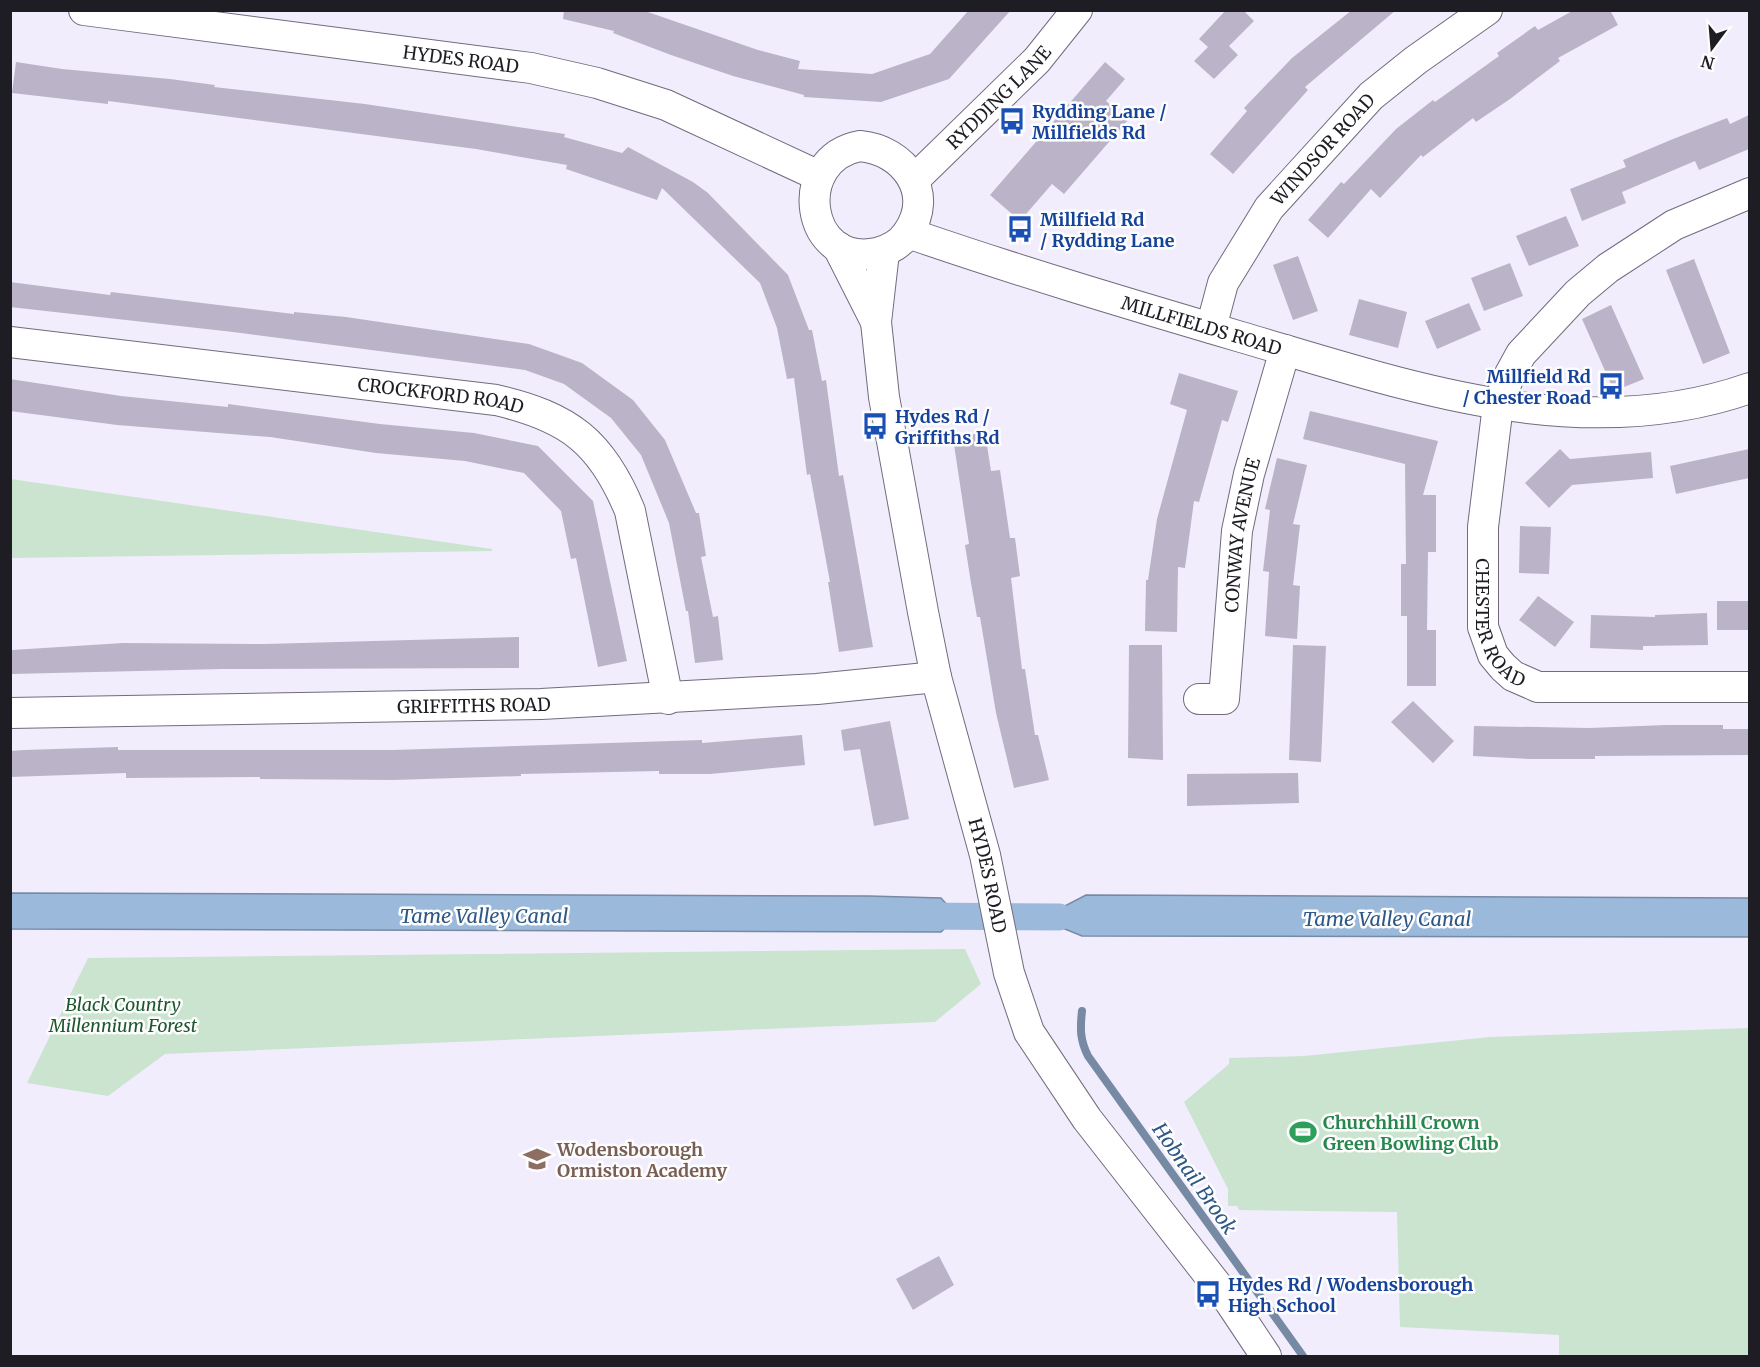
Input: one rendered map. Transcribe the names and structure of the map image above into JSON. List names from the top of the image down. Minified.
{"streets":{"street":["HYDES ROAD","RYDDING LANE","WINDSOR ROAD","MILLFIELDS ROAD","CROCKFORD ROAD","CONWAY AVENUE","CHESTER ROAD","GRIFFITHS ROAD"]},"crossings":[["HYDES ROAD","RYDDING LANE"],["HYDES ROAD","MILLFIELDS ROAD"],["HYDES ROAD","GRIFFITHS ROAD"],["RYDDING LANE","MILLFIELDS ROAD"],["WINDSOR ROAD","MILLFIELDS ROAD"],["MILLFIELDS ROAD","CONWAY AVENUE"],["MILLFIELDS ROAD","CHESTER ROAD"],["CROCKFORD ROAD","GRIFFITHS ROAD"]],"water":["Tame Valley Canal","Hobnail Brook"],"parks":["Black Country Millennium Forest"],"places":{"bus stop":["Rydding Lane / Millfields Rd","Millfield Rd / Rydding Lane","Millfield Rd / Chester Road","Hydes Rd / Griffiths Rd","Hydes Rd / Wodensborough High School"],"sports":["Churchhill Crown Green Bowling Club"],"school or university":["Wodensborough Ormiston Academy"]},"north":"bottom"}
